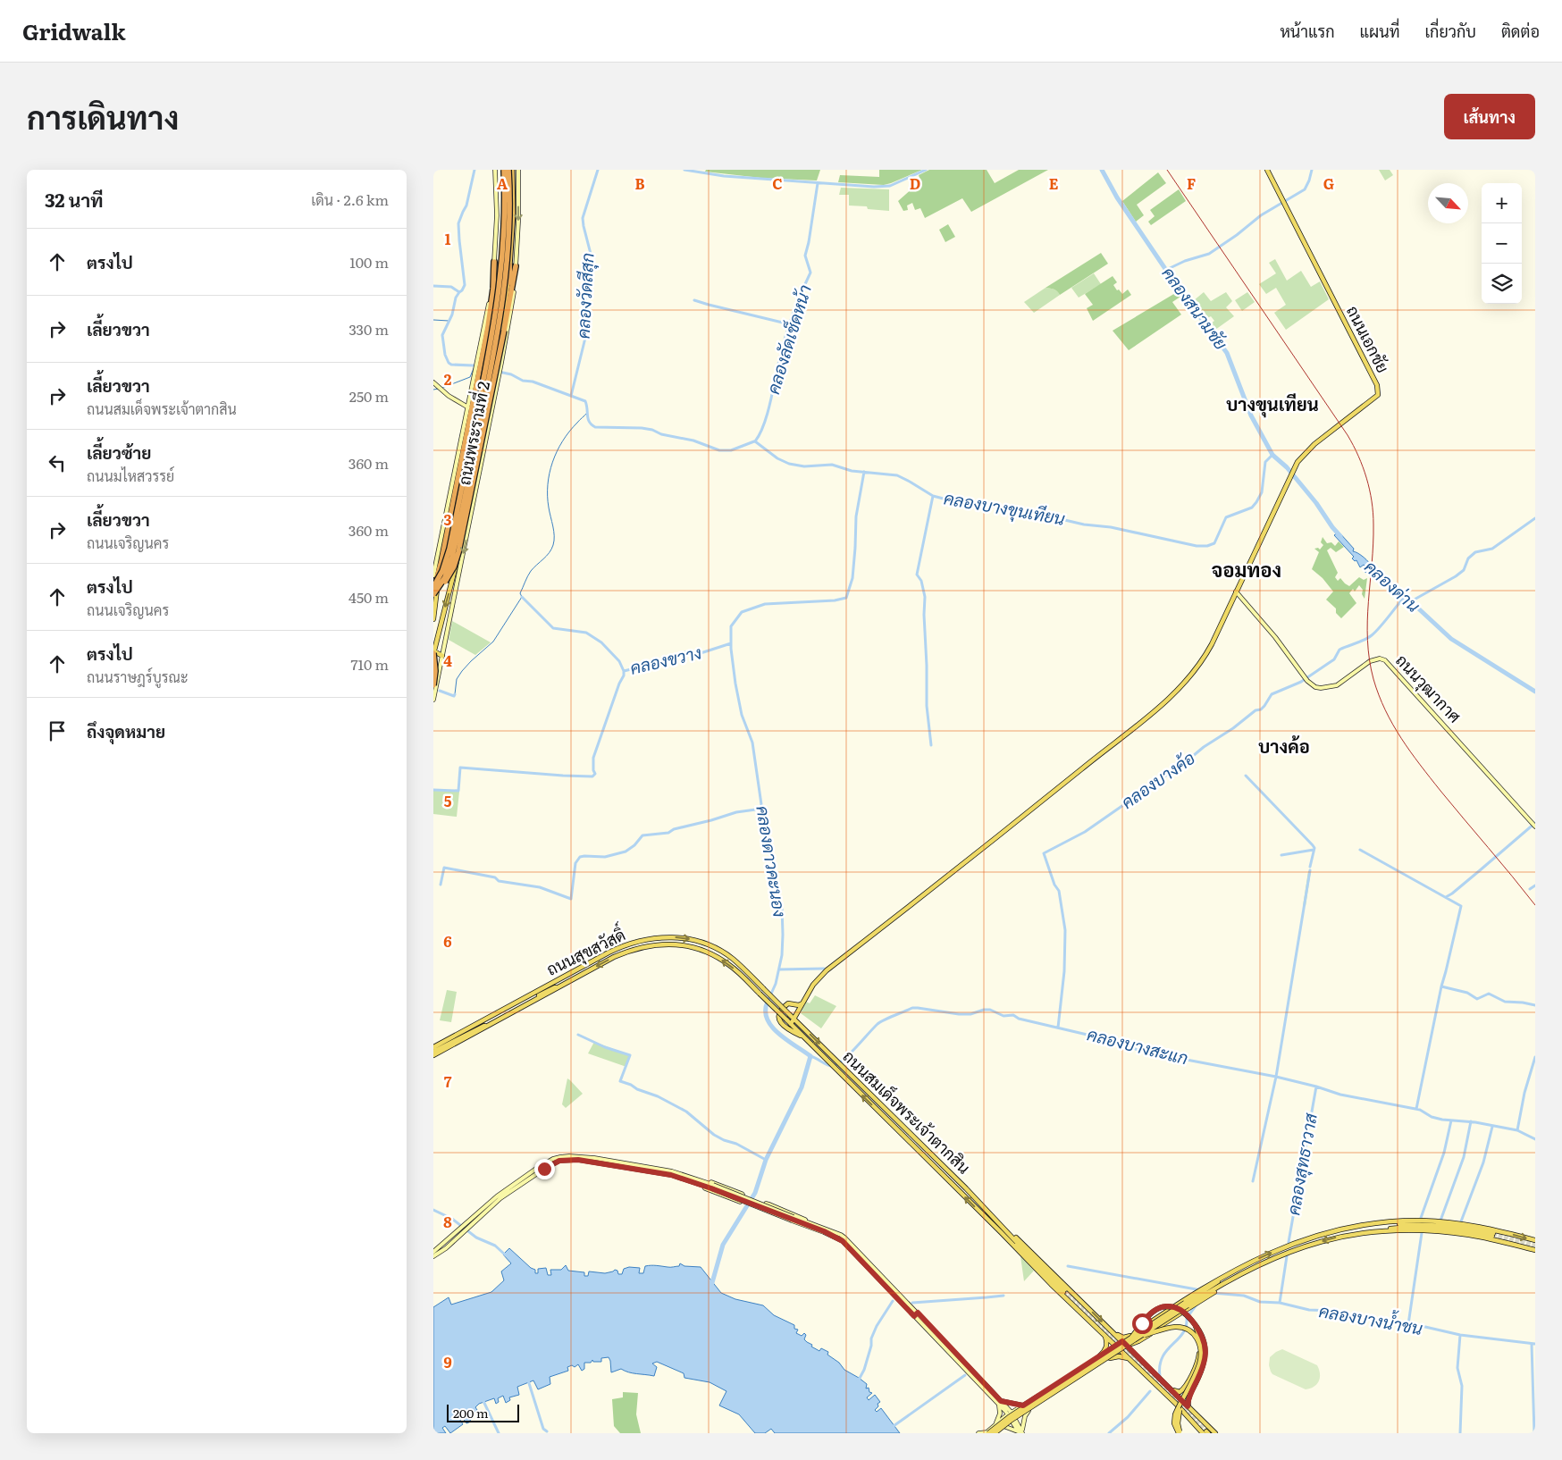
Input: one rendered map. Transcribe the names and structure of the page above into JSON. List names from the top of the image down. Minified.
{"streets":{"highway":["ถนนพระรามที่ 2"],"main road":["ถนนเอกชัย","ถนนวุฒากาศ","ถนนสุขสวัสดิ์","ถนนสมเด็จพระเจ้าตากสิน"]},"crossings":[["ถนนเอกชัย","ถนนวุฒากาศ"],["ถนนเอกชัย","ถนนสมเด็จพระเจ้าตากสิน"],["ถนนสุขสวัสดิ์","ถนนสมเด็จพระเจ้าตากสิน"]],"districts":["บางขุนเทียน","จอมทอง","บางค้อ"],"water":["คลองวัดสีสุก","คลองสนามชัย","คลองลัดเช็ดหน้า","คลองบางขุนเทียน","คลองด่าน","คลองขวาง","คลองบางค้อ","คลองดาวคะนอง","คลองบางสะแก","คลองสุทธาวาส","คลองบางน้ำชน"],"scale_bar":"200 m","north":"bottom right","page":{"header":"Gridwalk","nav":["หน้าแรก","แผนที่","เกี่ยวกับ","ติดต่อ"],"title":"การเดินทาง","buttons":"เส้นทาง","heading":["32 นาที","เดิน · 2.6 km"],"map_buttons":["+","−"],"list":[["ตรงไป","100 m"],["เลี้ยวขวา","330 m"],["เลี้ยวขวา","ถนนสมเด็จพระเจ้าตากสิน","250 m"],["เลี้ยวซ้าย","ถนนมไหสวรรย์","360 m"],["เลี้ยวขวา","ถนนเจริญนคร","360 m"],["ตรงไป","ถนนเจริญนคร","450 m"],["ตรงไป","ถนนราษฎร์บูรณะ","710 m"],"ถึงจุดหมาย"],"scale":"200 m"},"grid":{"columns":["A","B","C","D","E","F","G"],"rows":["1","2","3","4","5","6","7","8","9"]}}
